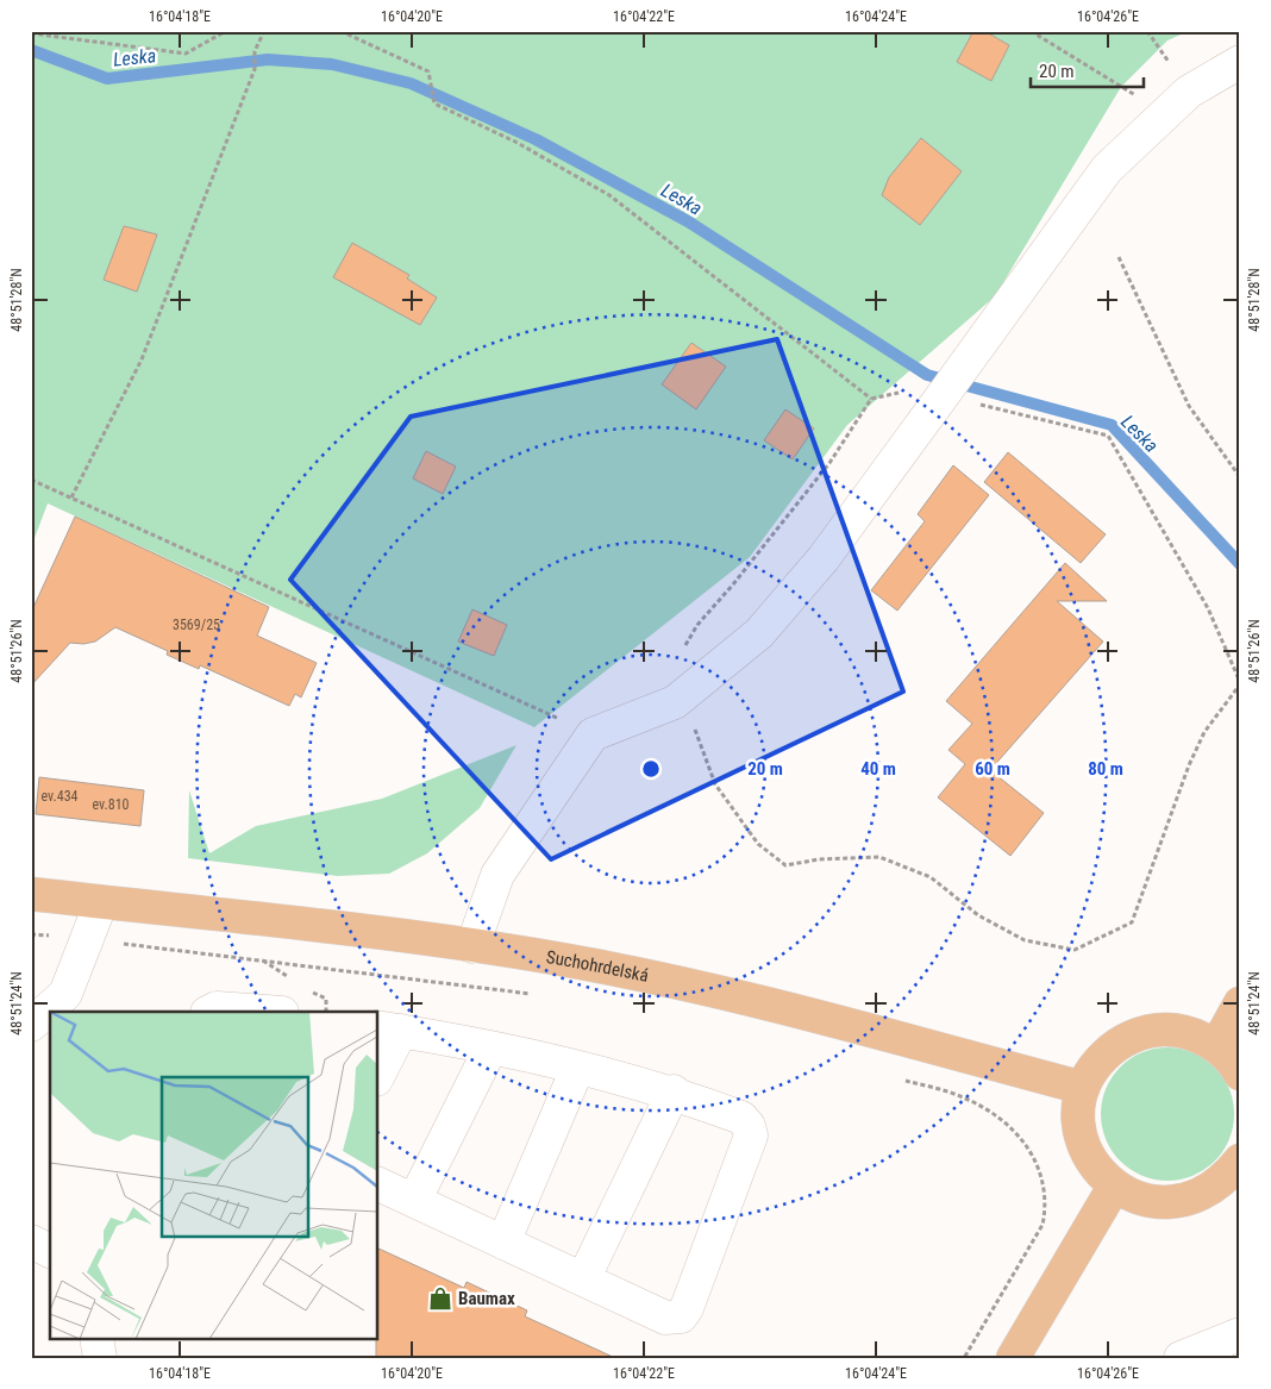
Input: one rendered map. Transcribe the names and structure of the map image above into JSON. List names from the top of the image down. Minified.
{"streets":{"main road":["Suchohrdelská"]},"water":["Leska"],"places":{"shop":["Baumax"]},"house_numbers":["3569/25","ev.434","ev.810"],"scale_bar":"20 m","coordinates":["16°04'18\"E","16°04'20\"E","16°04'22\"E","16°04'24\"E","16°04'26\"E","48°51'28\"N","48°51'26\"N","48°51'24\"N"],"rings":["20 m","40 m","60 m","80 m"]}
